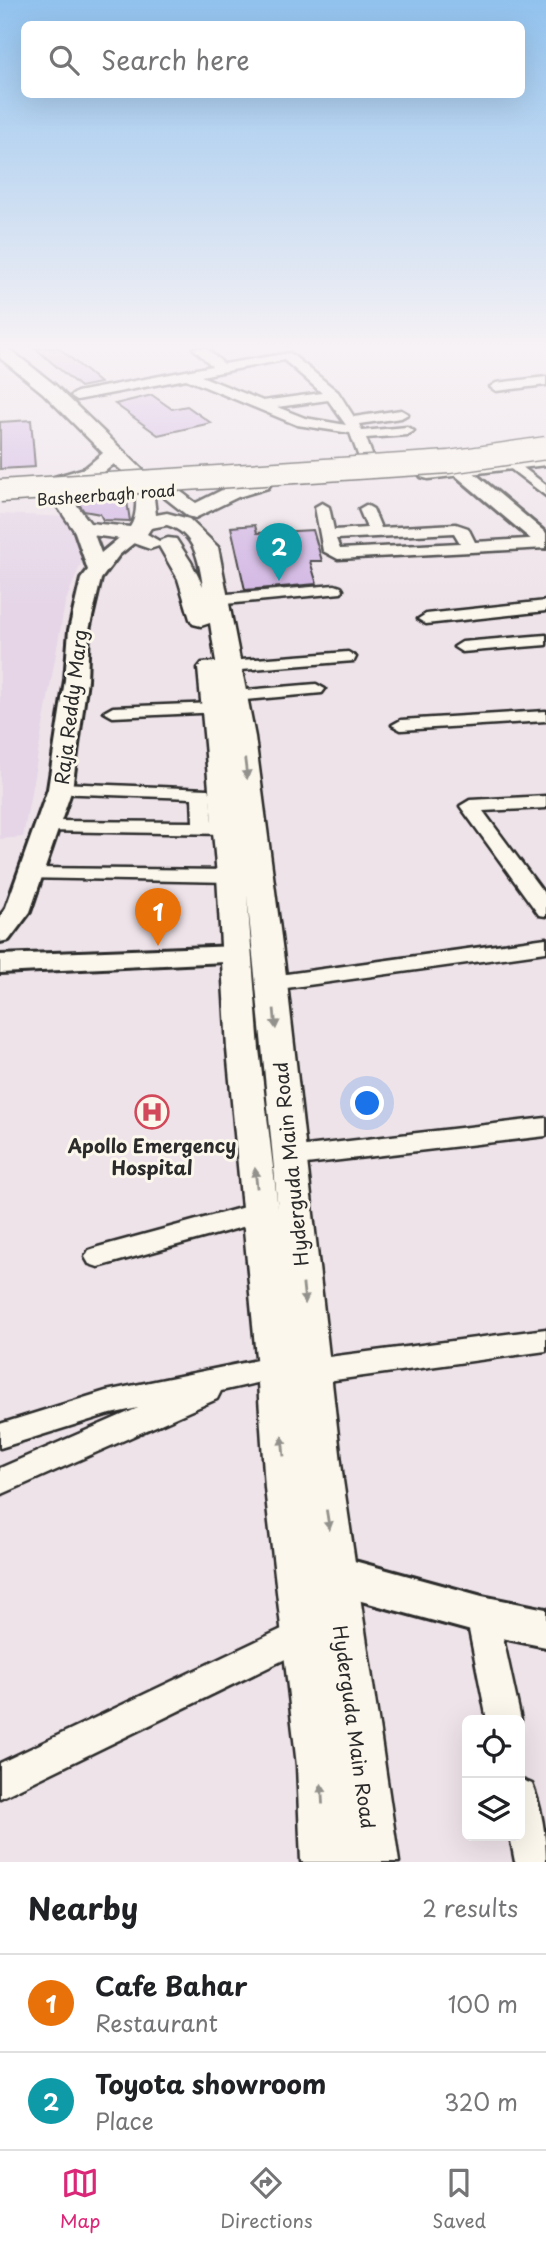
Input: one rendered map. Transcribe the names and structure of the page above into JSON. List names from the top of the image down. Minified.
{"streets":{"main road":["Basheerbagh road","Hyderguda Main Road"],"street":["Raja Reddy Marg"]},"crossings":[["Basheerbagh road","Hyderguda Main Road"]],"places":{"hospital":["Apollo Emergency Hospital"]},"page":{"search":"Search here","pins":["2","1"],"heading":["Nearby","2 results"],"list":[{"mark":"1","name":"Cafe Bahar","note":"Restaurant","value":"100 m"},{"mark":"2","name":"Toyota showroom","note":"Place","value":"320 m"}],"nav":["Map","Directions","Saved"]}}
